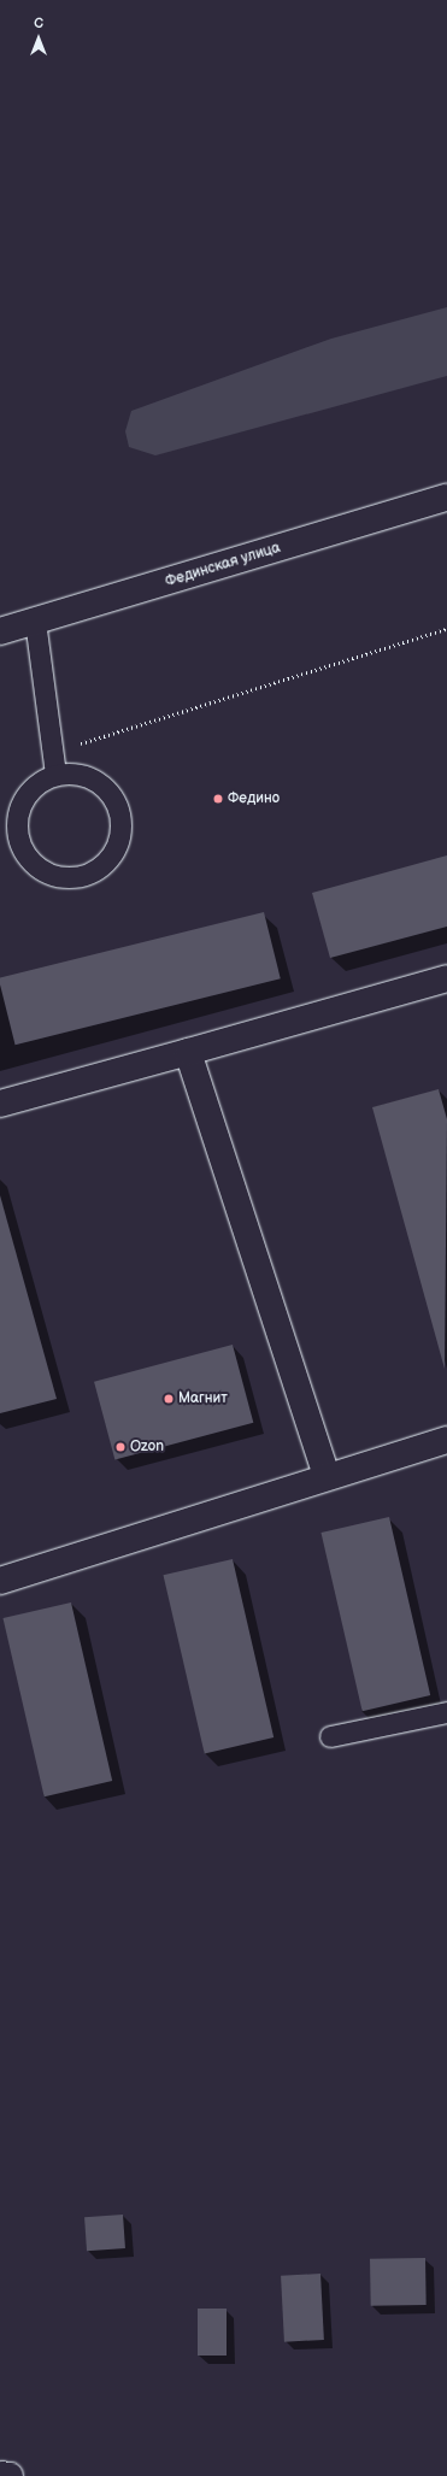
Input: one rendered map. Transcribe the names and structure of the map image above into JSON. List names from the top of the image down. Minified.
{"streets":{"street":["Фединская улица"]},"places":["Федино","Магнит","Ozon"],"north":"top"}
